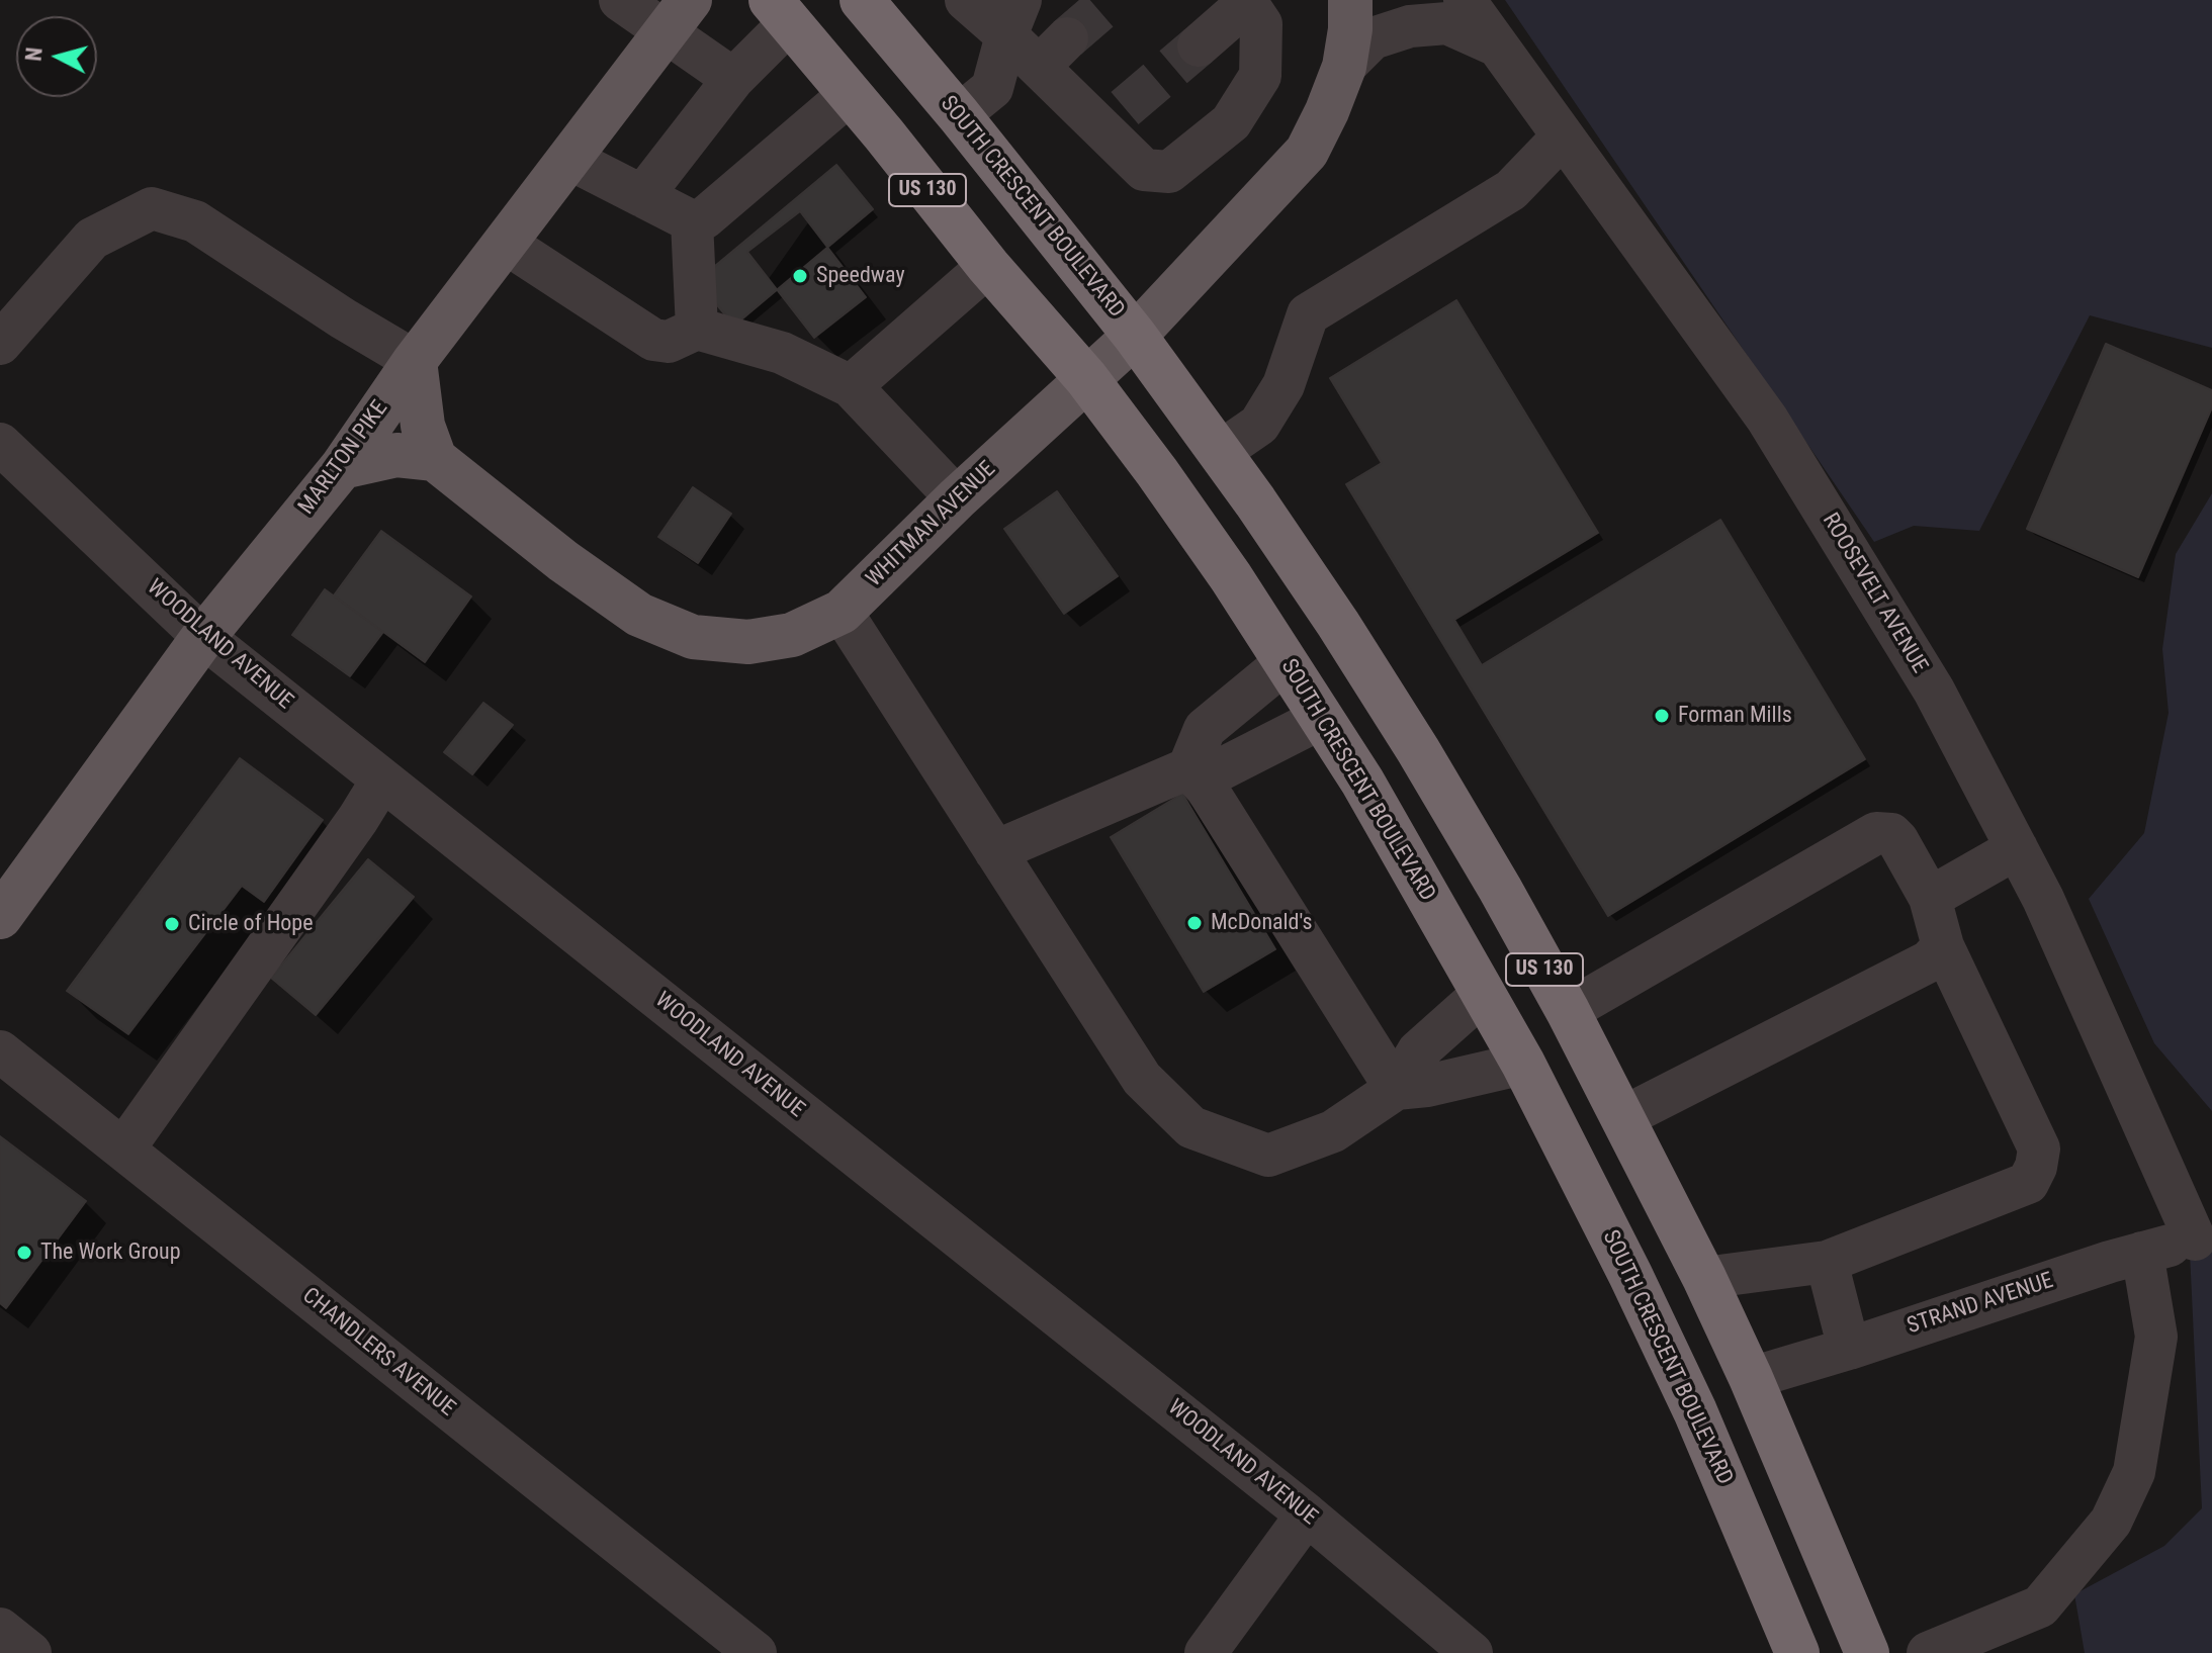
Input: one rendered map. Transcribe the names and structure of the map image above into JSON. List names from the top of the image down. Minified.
{"streets":{"highway":["US 130","SOUTH CRESCENT BOULEVARD"],"main road":["MARLTON PIKE","WHITMAN AVENUE"],"street":["ROOSEVELT AVENUE","WOODLAND AVENUE","STRAND AVENUE","CHANDLERS AVENUE"]},"crossings":[["SOUTH CRESCENT BOULEVARD","WHITMAN AVENUE"],["SOUTH CRESCENT BOULEVARD","STRAND AVENUE"],["MARLTON PIKE","WOODLAND AVENUE"],["ROOSEVELT AVENUE","STRAND AVENUE"]],"places":["Speedway","Forman Mills","McDonald's","Circle of Hope","The Work Group"],"north":"left"}
